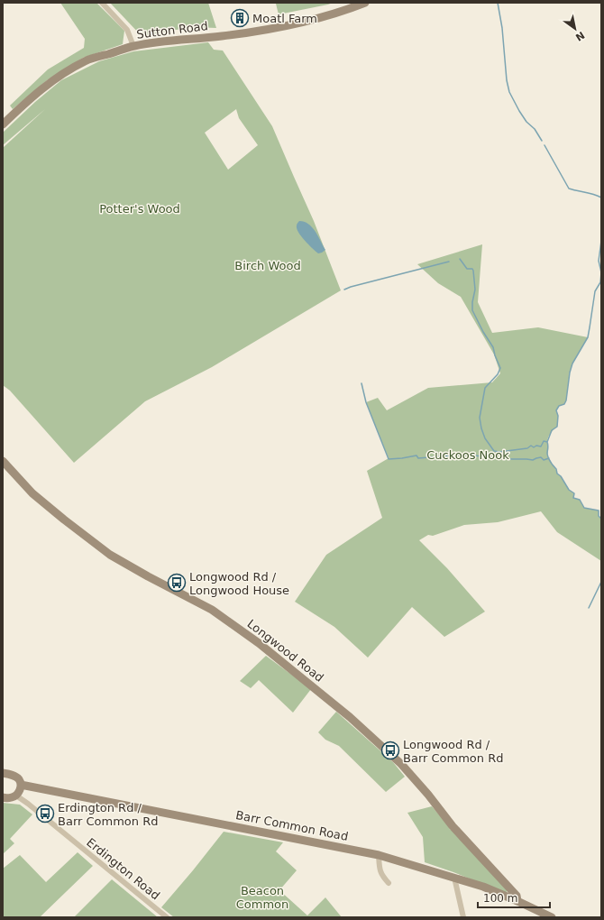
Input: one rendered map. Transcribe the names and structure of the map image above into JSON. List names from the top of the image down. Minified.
{"streets":{"main road":["Sutton Road","Longwood Road","Barr Common Road"],"street":["Erdington Road"]},"crossings":[["Longwood Road","Barr Common Road"]],"parks":["Potter's Wood","Birch Wood","Cuckoos Nook","Beacon Common"],"places":{"building":["Moatl Farm"],"bus stop":["Longwood Rd / Longwood House","Longwood Rd / Barr Common Rd","Erdington Rd / Barr Common Rd"]},"scale_bar":"100 m","north":"bottom right"}
